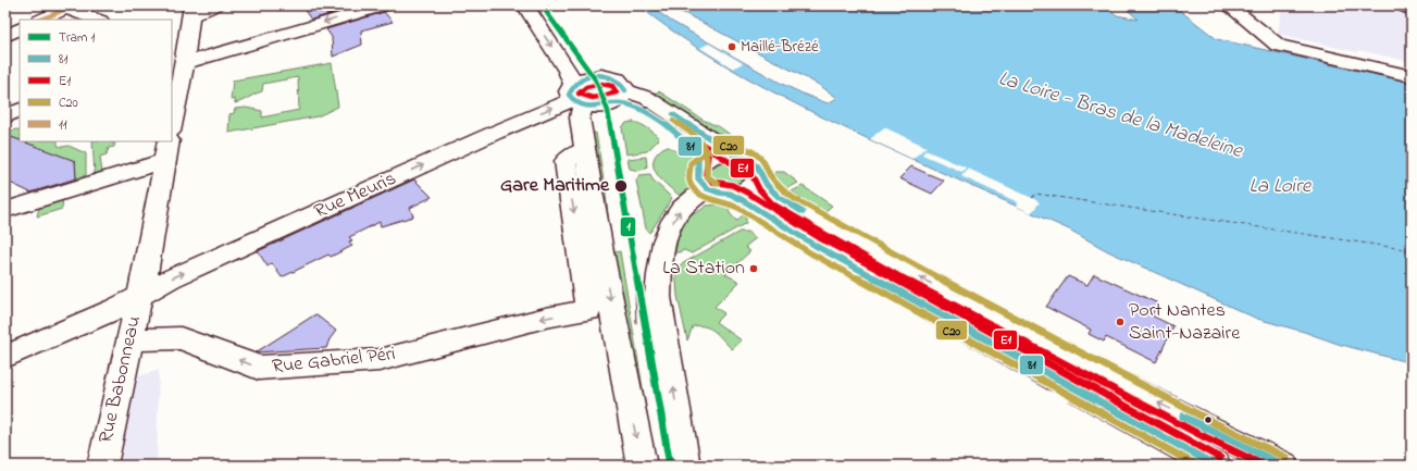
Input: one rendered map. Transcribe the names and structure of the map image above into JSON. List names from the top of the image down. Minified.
{"streets":{"street":["Rue Meuris","Rue Gabriel Péri","Rue Babonneau"]},"crossings":[["Rue Meuris","Rue Babonneau"],["Rue Gabriel Péri","Rue Babonneau"]],"water":["La Loire - Bras de la Madeleine","La Loire"],"places":["Maillé-Brézé","Gare Maritime","La Station","Port Nantes Saint-Nazaire"],"lines":["tram line 1","transit line 11","transit line 81","transit line E1","transit line C20"],"legend":["Tram 1","81","E1","C20","11"]}
